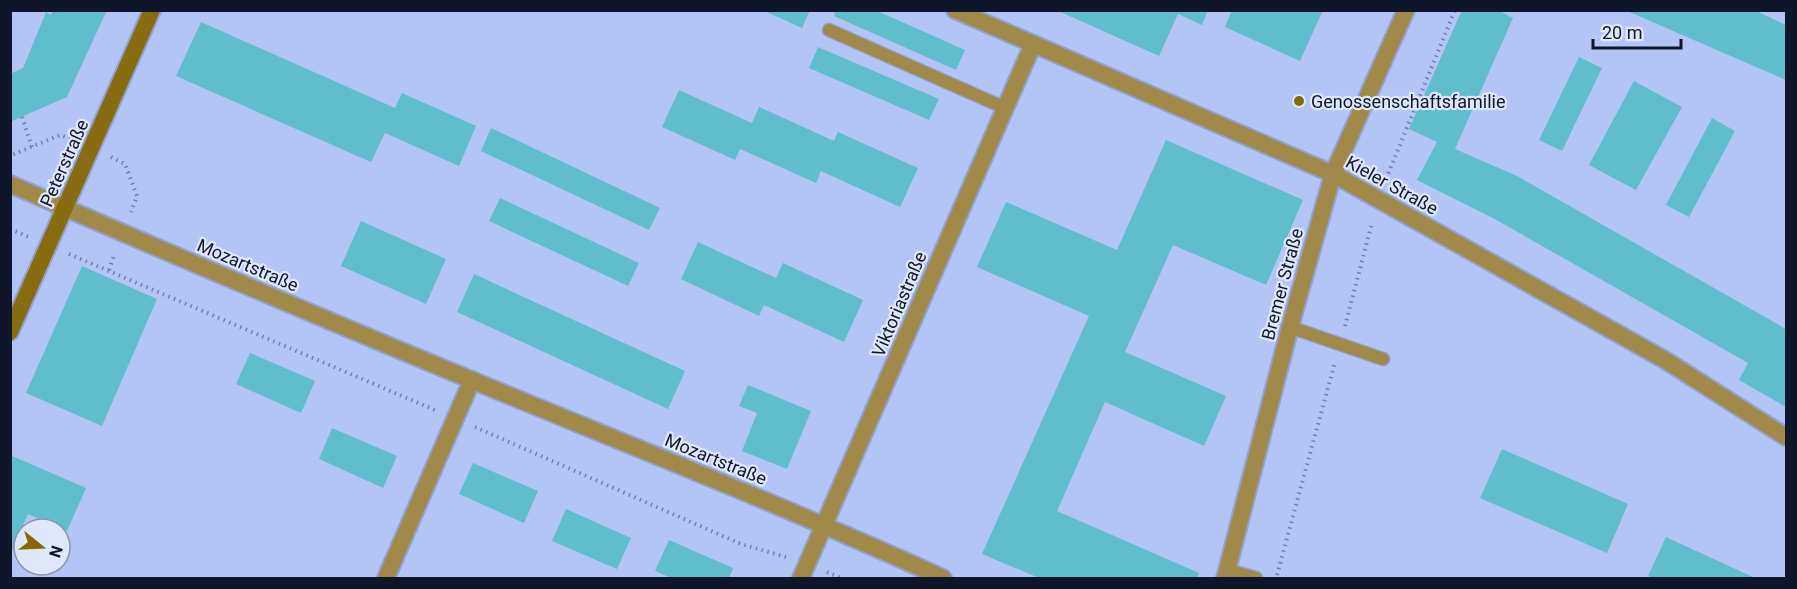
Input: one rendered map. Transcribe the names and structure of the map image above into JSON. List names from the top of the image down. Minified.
{"streets":{"main road":["Peterstraße"],"street":["Kieler Straße","Mozartstraße","Bremer Straße","Viktoriastraße"]},"crossings":[["Peterstraße","Mozartstraße"],["Kieler Straße","Bremer Straße"],["Kieler Straße","Viktoriastraße"],["Mozartstraße","Viktoriastraße"]],"places":["Genossenschaftsfamilie"],"scale_bar":"20 m","north":"right"}
